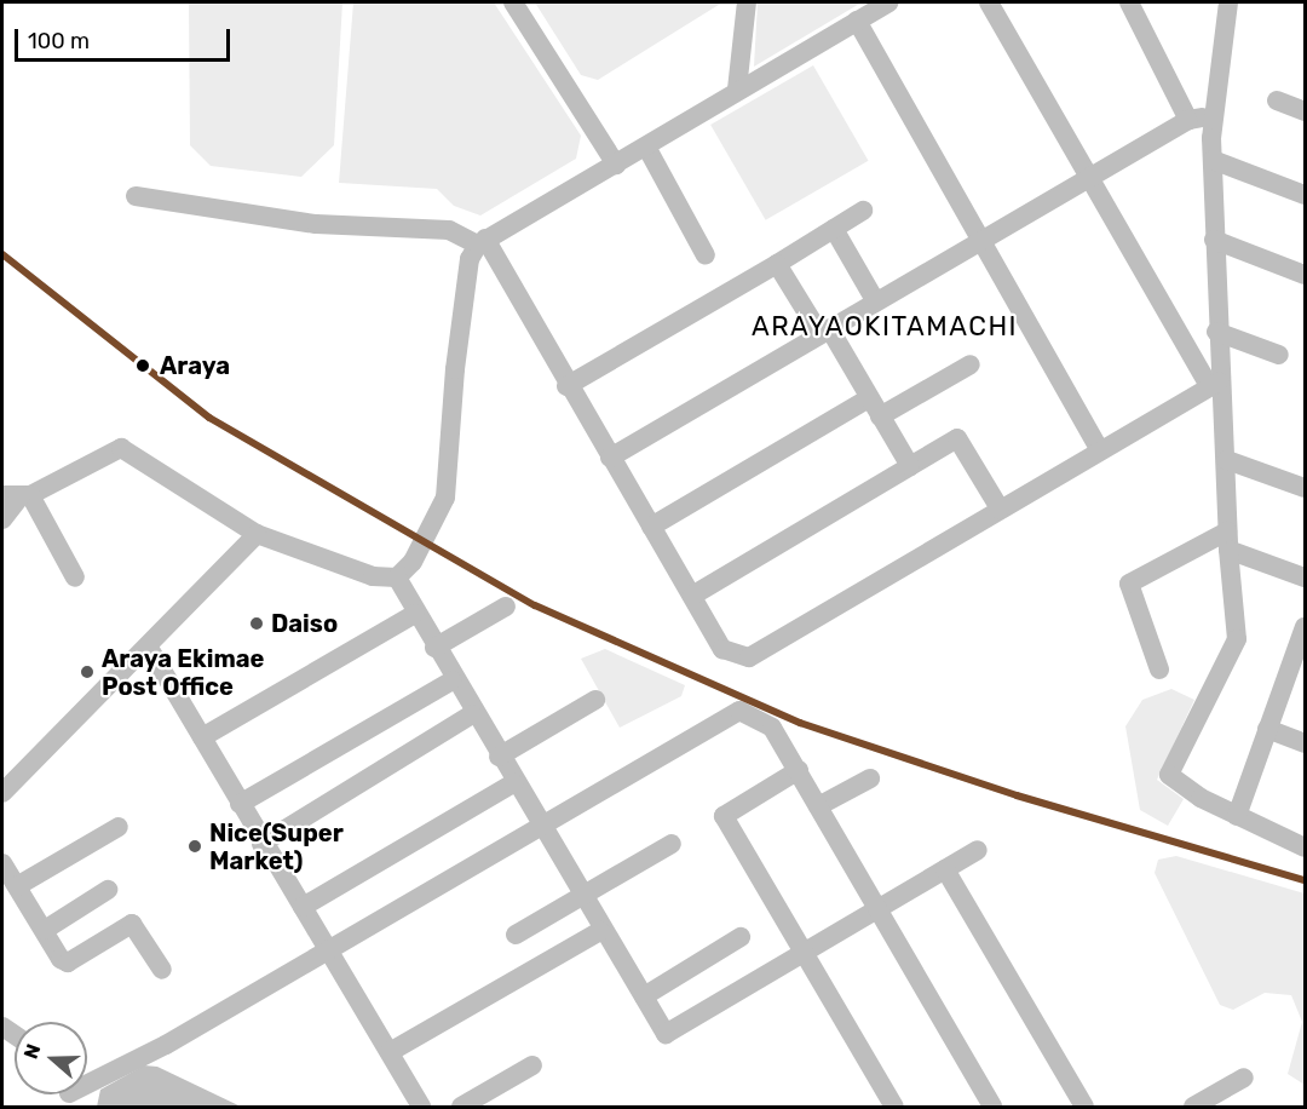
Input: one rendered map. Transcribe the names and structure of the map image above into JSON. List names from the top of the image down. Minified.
{"districts":["ARAYAOKITAMACHI"],"places":["Araya","Daiso","Araya Ekimae Post Office","Nice(Super Market)"],"scale_bar":"100 m","north":"left"}
